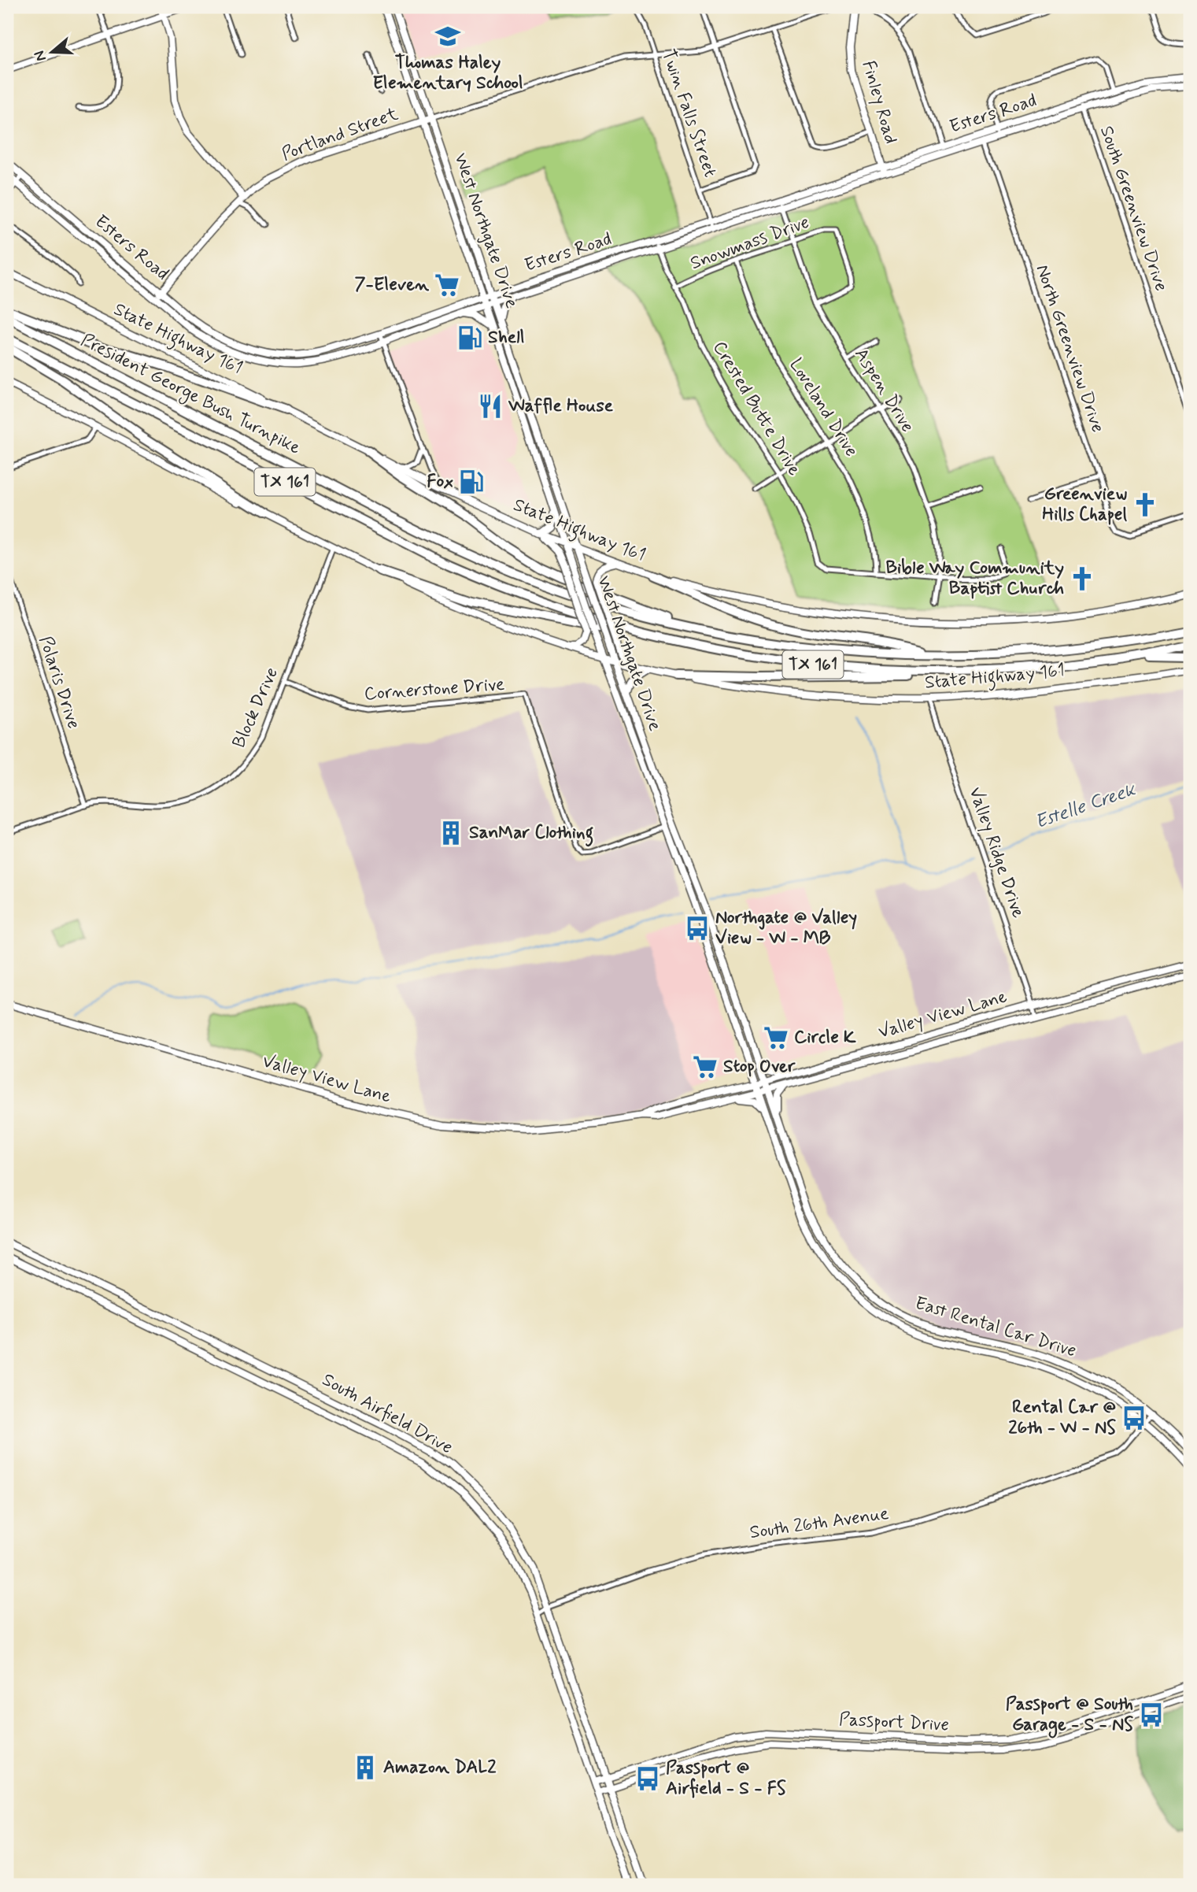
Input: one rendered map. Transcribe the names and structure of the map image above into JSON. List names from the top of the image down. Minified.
{"streets":{"highway":["President George Bush Turnpike","TX 161"],"main road":["Finley Road","Esters Road","Portland Street","West Northgate Drive","State Highway 161","Valley View Lane","East Rental Car Drive","South Airfield Drive","Passport Drive"],"street":["Twin Falls Street","South Greenview Drive","Snowmass Drive","North Greenview Drive","Aspen Drive","Loveland Drive","Crested Butte Drive","Polaris Drive","Cornerstone Drive","Block Drive","Valley Ridge Drive","South 26th Avenue"]},"crossings":[["Finley Road","Esters Road"],["Twin Falls Street","Esters Road"],["Twin Falls Street","Portland Street"],["Esters Road","Portland Street"],["Esters Road","South Greenview Drive"],["Esters Road","West Northgate Drive"],["Esters Road","North Greenview Drive"],["Esters Road","Aspen Drive"],["Esters Road","Crested Butte Drive"],["Portland Street","West Northgate Drive"],["West Northgate Drive","State Highway 161"],["West Northgate Drive","Cornerstone Drive"],["West Northgate Drive","Valley View Lane"],["West Northgate Drive","East Rental Car Drive"],["Snowmass Drive","Aspen Drive"],["Snowmass Drive","Loveland Drive"],["Snowmass Drive","Crested Butte Drive"],["State Highway 161","Block Drive"],["State Highway 161","Valley Ridge Drive"],["Loveland Drive","Crested Butte Drive"],["Polaris Drive","Block Drive"],["Cornerstone Drive","Block Drive"],["Valley Ridge Drive","Valley View Lane"],["Valley View Lane","East Rental Car Drive"],["East Rental Car Drive","South 26th Avenue"],["South Airfield Drive","South 26th Avenue"],["South Airfield Drive","Passport Drive"]],"water":["Estelle Creek"],"places":{"school or university":["Thomas Haley Elementary School"],"supermarket":["7-Eleven","Circle K","Stop Over"],"fuel station":["Shell","Fox"],"restaurant":["Waffle House"],"church":["Greenview Hills Chapel","Bible Way Community Baptist Church"],"building":["SanMar Clothing","Amazon DAL2"],"bus stop":["Northgate @ Valley View - W - MB","Rental Car @ 26th - W - NS","Passport @ South Garage - S - NS","Passport @ Airfield - S - FS"]},"north":"left"}
